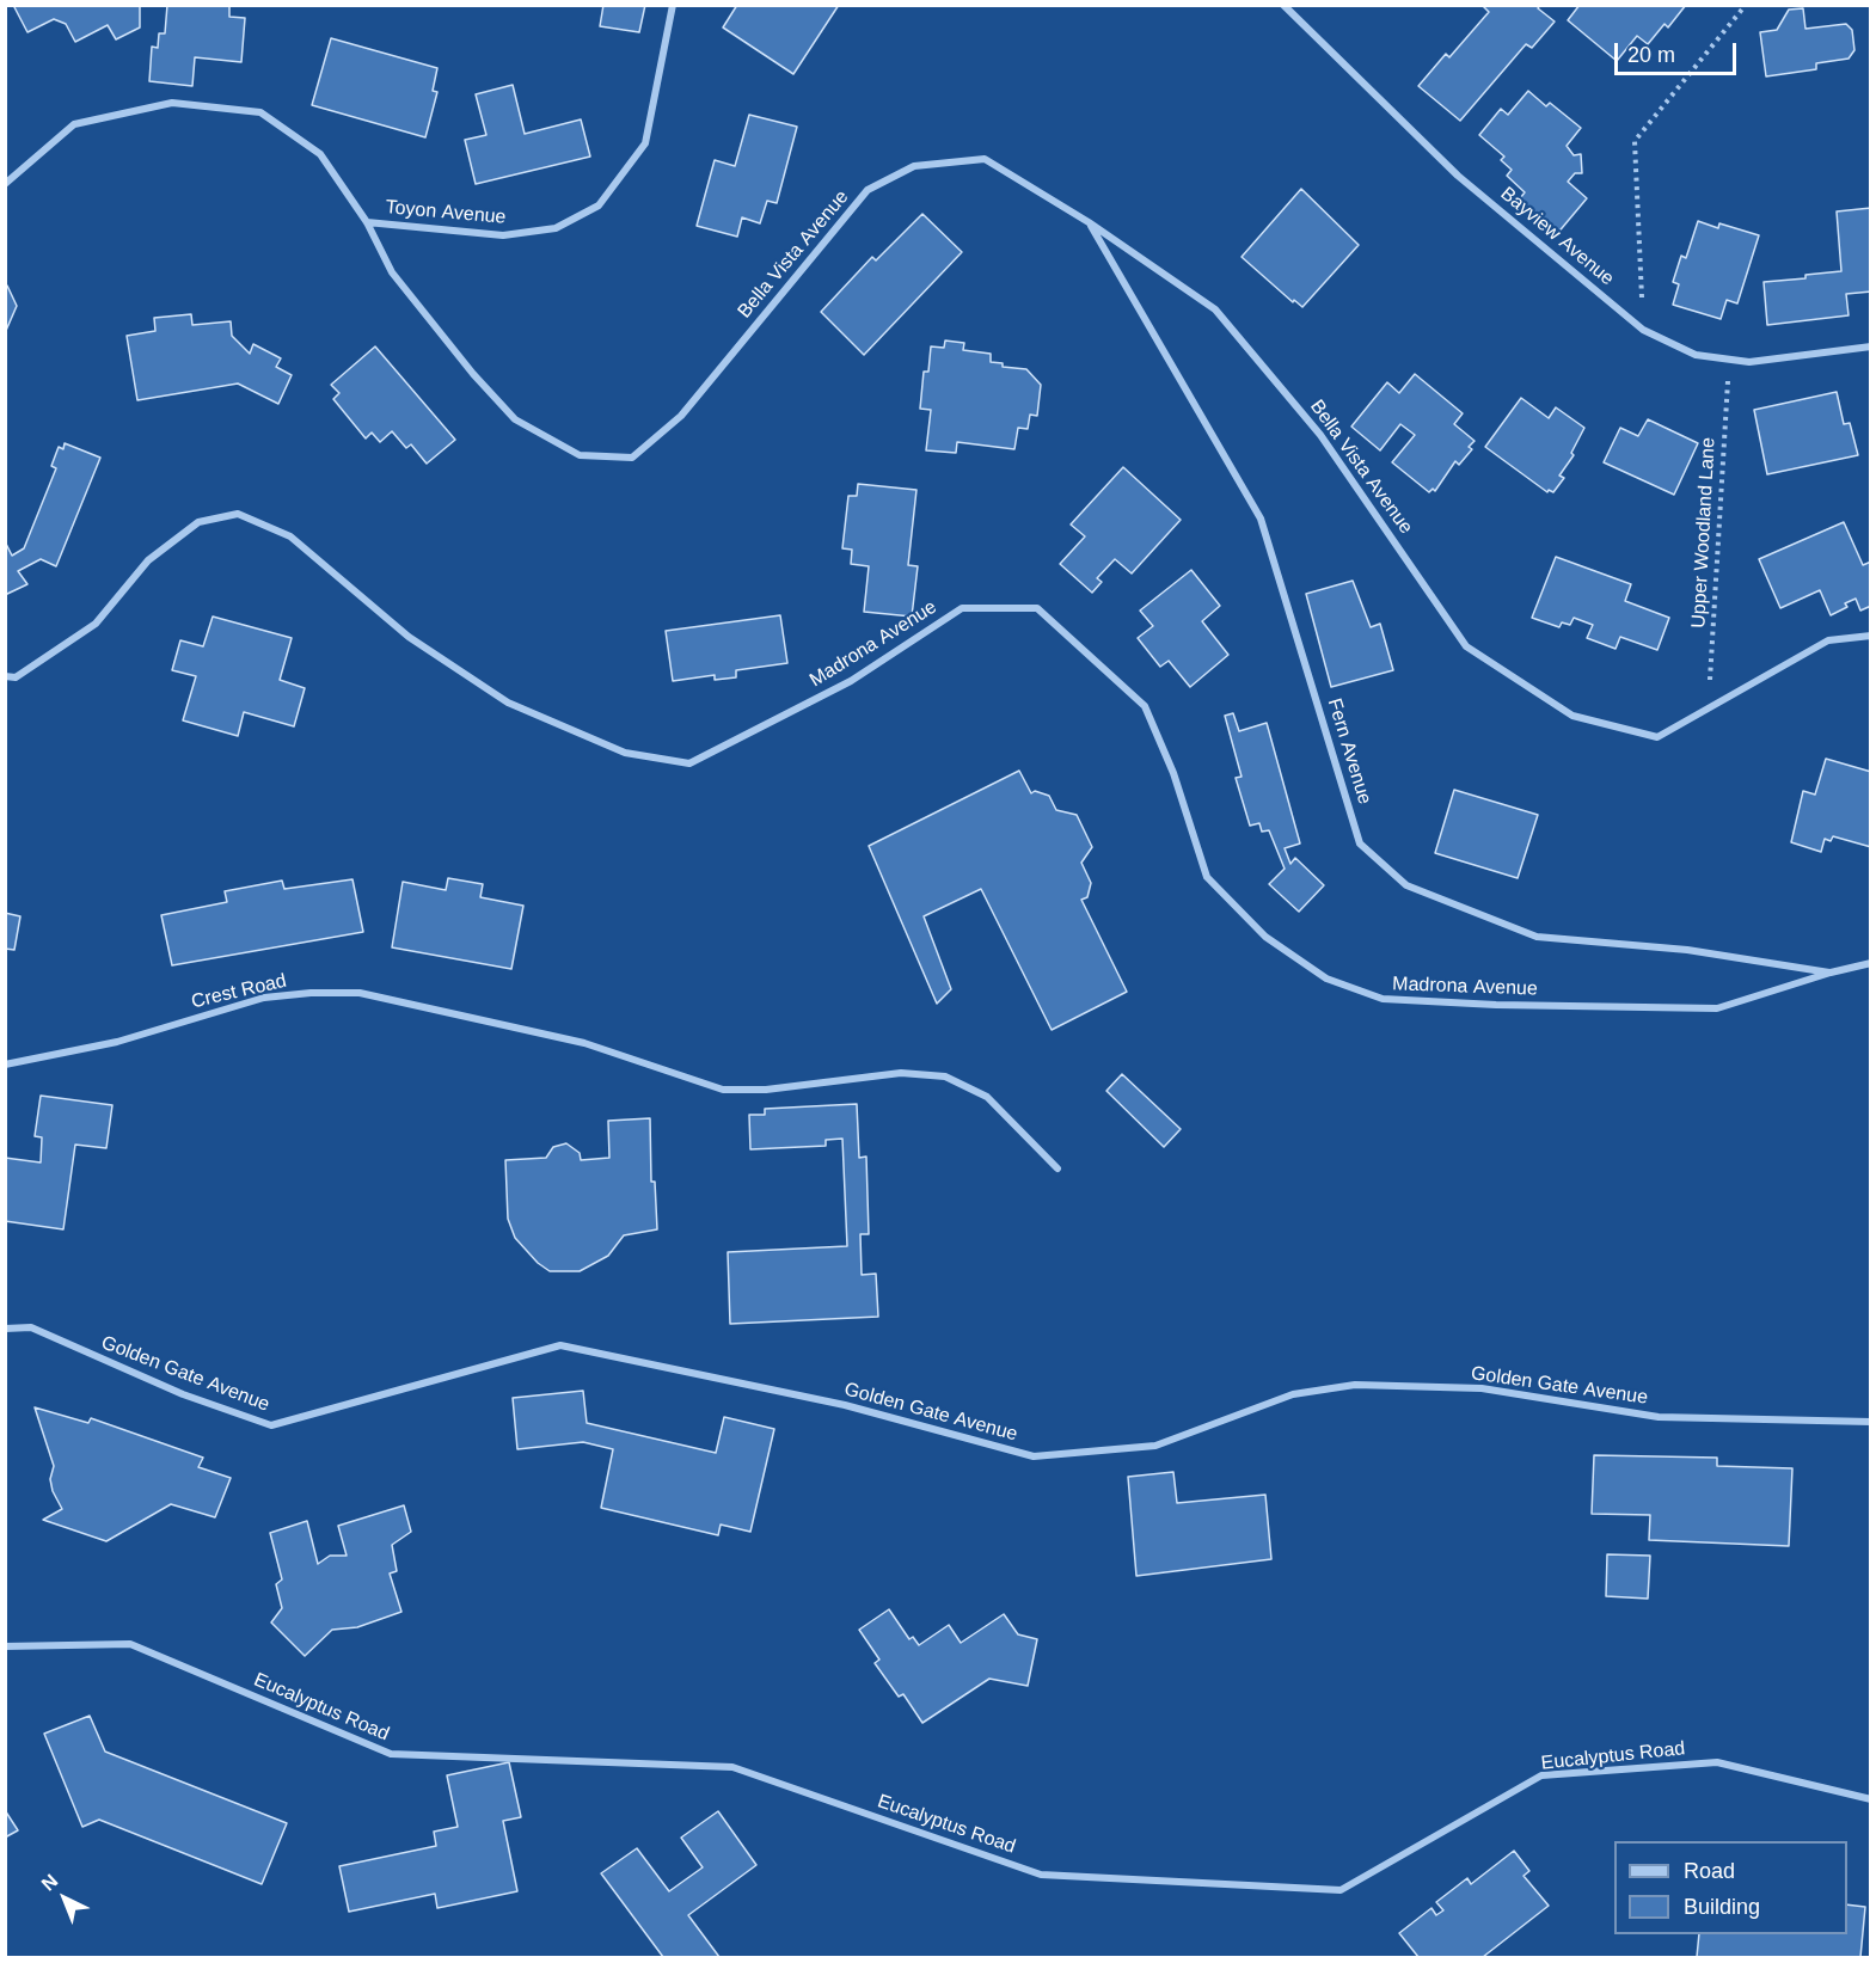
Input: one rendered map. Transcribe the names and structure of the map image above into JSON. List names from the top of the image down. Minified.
{"streets":{"street":["Toyon Avenue","Bayview Avenue","Bella Vista Avenue","Madrona Avenue","Fern Avenue","Crest Road","Golden Gate Avenue","Eucalyptus Road"],"path":["Upper Woodland Lane"]},"crossings":[["Toyon Avenue","Bella Vista Avenue"],["Bayview Avenue","Upper Woodland Lane"],["Bella Vista Avenue","Upper Woodland Lane"],["Bella Vista Avenue","Fern Avenue"],["Madrona Avenue","Fern Avenue"]],"legend":["Road","Building"],"scale_bar":"20 m","north":"top left"}
